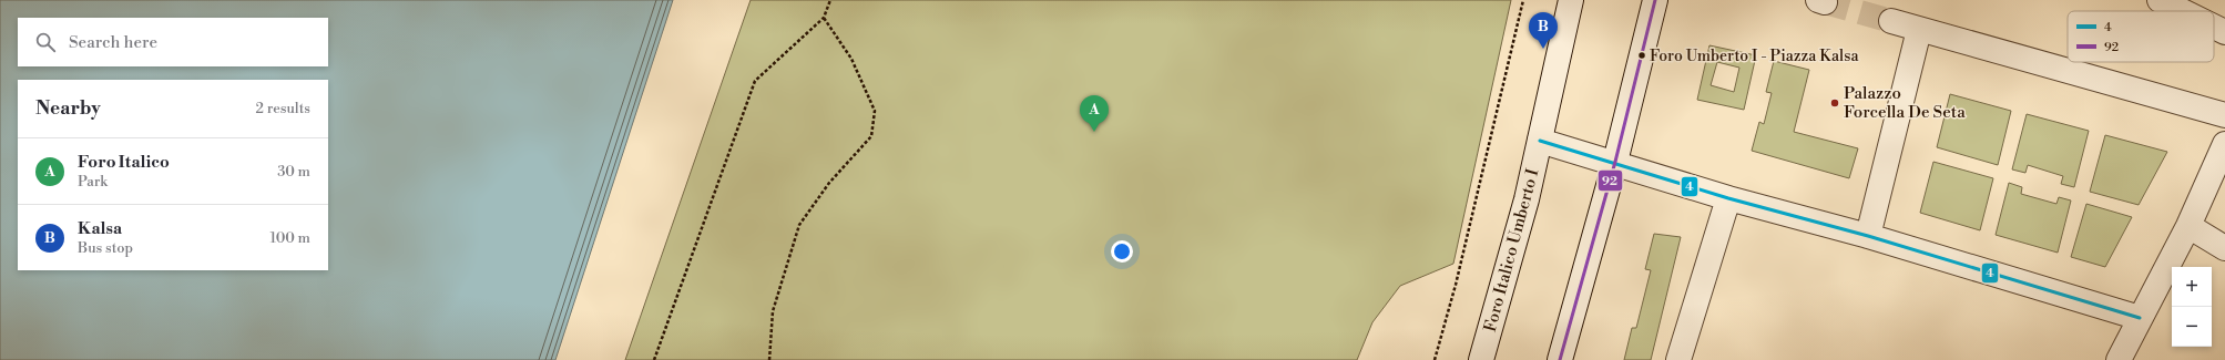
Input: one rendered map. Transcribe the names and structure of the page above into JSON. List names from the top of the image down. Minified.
{"streets":{"street":["Foro Italico Umberto I"]},"places":["Foro Umberto I - Piazza Kalsa","Palazzo Forcella De Seta"],"lines":["transit line 92","transit line 4"],"legend":["4","92"],"page":{"pins":["B","A"],"search":"Search here","heading":["Nearby","2 results"],"list":[{"mark":"A","name":"Foro Italico","note":"Park","value":"30 m"},{"mark":"B","name":"Kalsa","note":"Bus stop","value":"100 m"}],"map_buttons":["+","−"]}}
